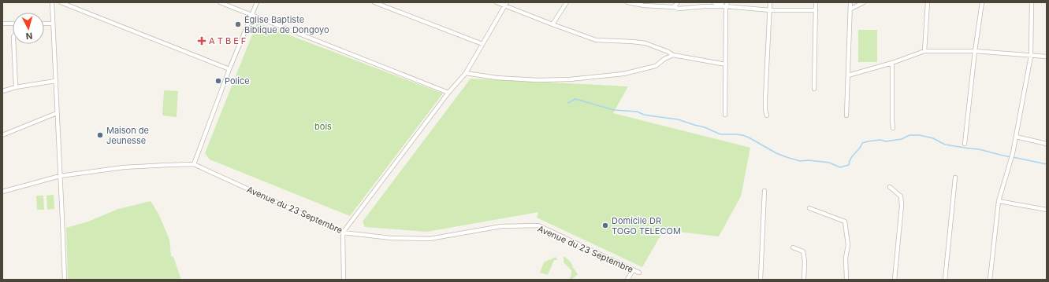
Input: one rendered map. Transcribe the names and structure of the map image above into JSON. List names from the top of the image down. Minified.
{"streets":{"street":["Avenue du 23 Septembre"]},"parks":["bois"],"places":{"other":["Église Baptiste Biblique de Dongoyo","Police","Maison de Jeunesse","Domicile DR TOGO TELECOM"],"health":["A T B E F"]},"north":"bottom"}
